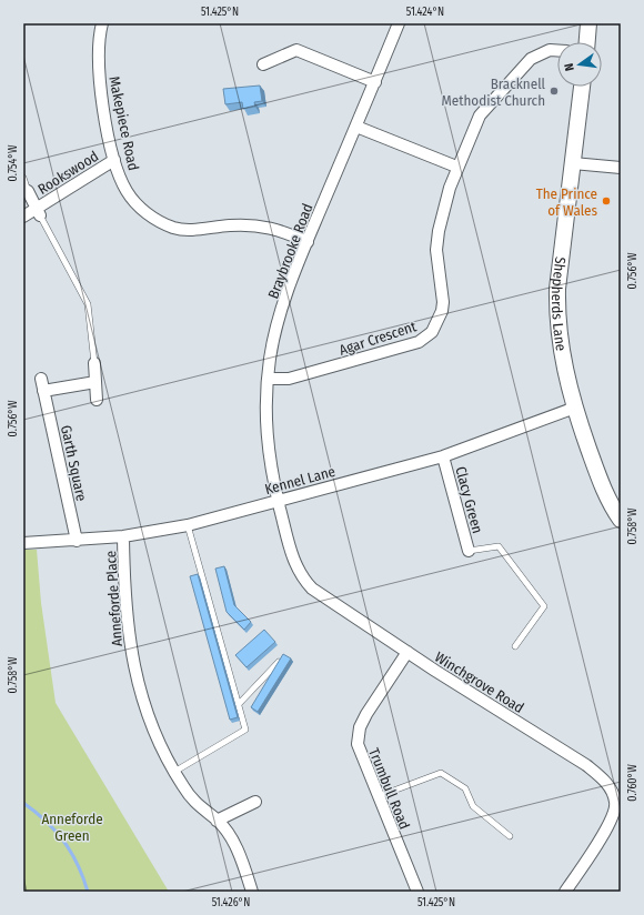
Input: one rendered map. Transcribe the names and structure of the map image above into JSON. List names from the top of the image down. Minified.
{"streets":{"street":["Makepiece Road","Rookswood","Braybrooke Road","Shepherds Lane","Agar Crescent","Garth Square","Kennel Lane","Clacy Green","Anneforde Place","Winchgrove Road","Trumbull Road"]},"crossings":[["Makepiece Road","Rookswood"],["Makepiece Road","Braybrooke Road"],["Braybrooke Road","Agar Crescent"],["Braybrooke Road","Kennel Lane"],["Braybrooke Road","Winchgrove Road"],["Shepherds Lane","Kennel Lane"],["Garth Square","Kennel Lane"],["Kennel Lane","Clacy Green"],["Kennel Lane","Anneforde Place"],["Kennel Lane","Winchgrove Road"],["Winchgrove Road","Trumbull Road"]],"parks":["Anneforde Green"],"places":["Bracknell Methodist Church","The Prince of Wales"],"north":"left","coordinates":["51.425°N","51.424°N","0.754°W","0.756°W","0.758°W","0.760°W","51.426°N"]}
